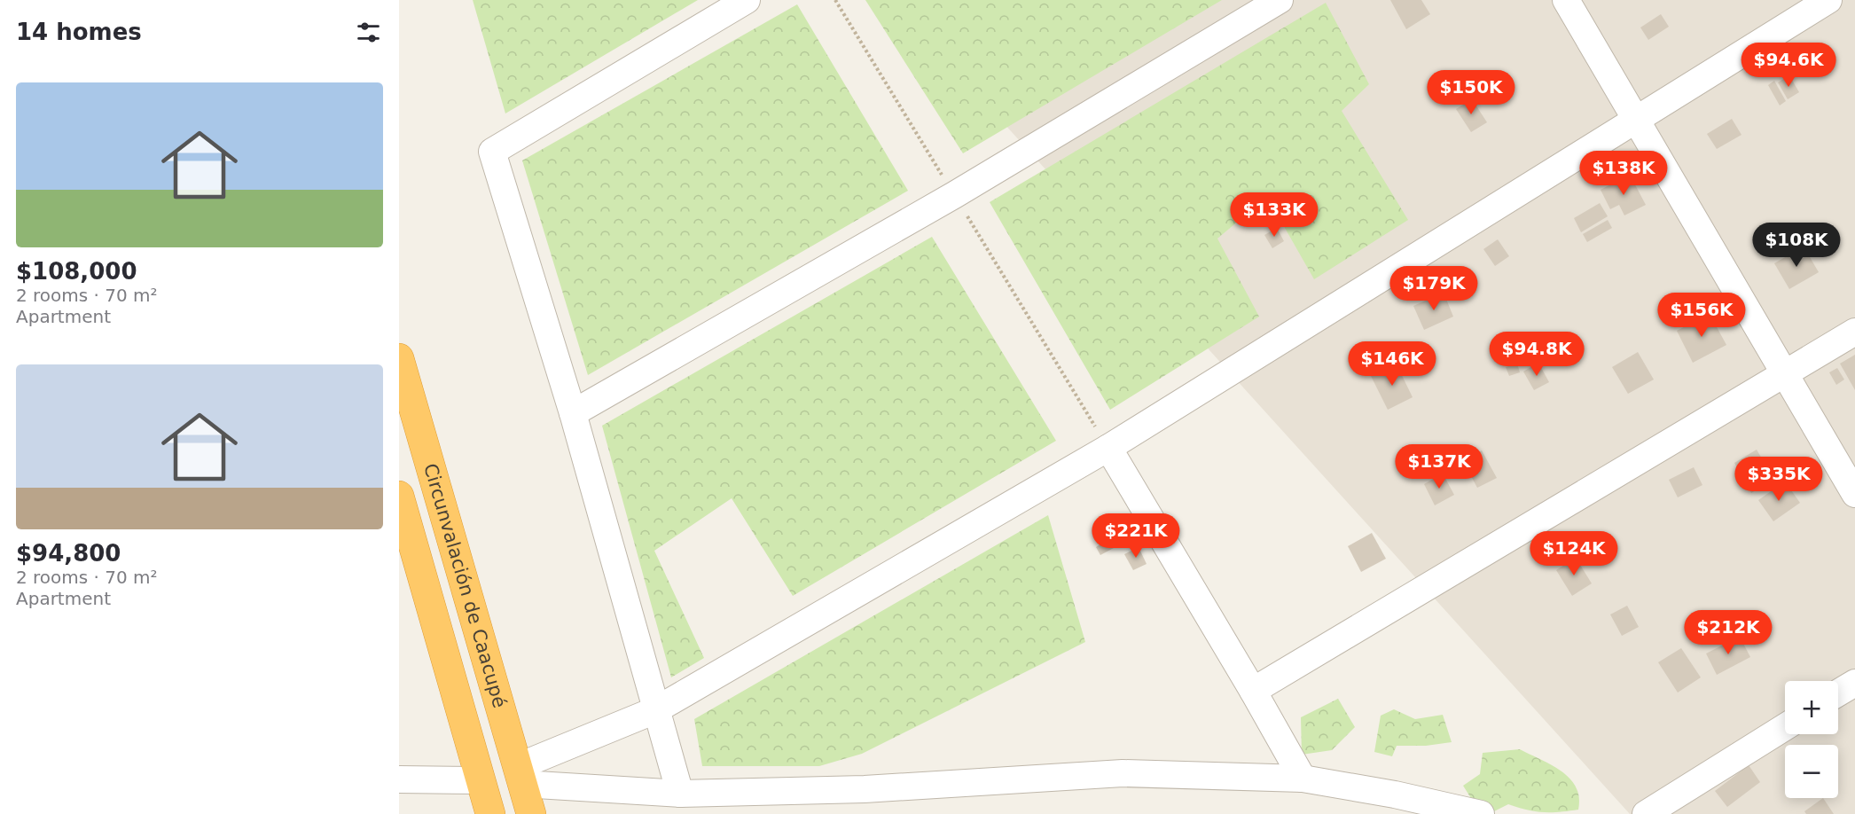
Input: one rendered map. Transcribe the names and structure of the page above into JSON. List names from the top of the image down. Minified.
{"streets":{"highway":["Circunvalación de Caacupé"]},"page":{"heading":"14 homes","price":["$94.6K","$150K","$138K","$133K","$108K","$179K","$156K","$94.8K","$146K","$137K","$335K","$221K","$124K","$212K"],"list":[{"name":"$108,000","note":"2 rooms · 70 m² · Apartment"},{"name":"$94,800","note":"2 rooms · 70 m² · Apartment"}],"map_buttons":["+","−"]}}
